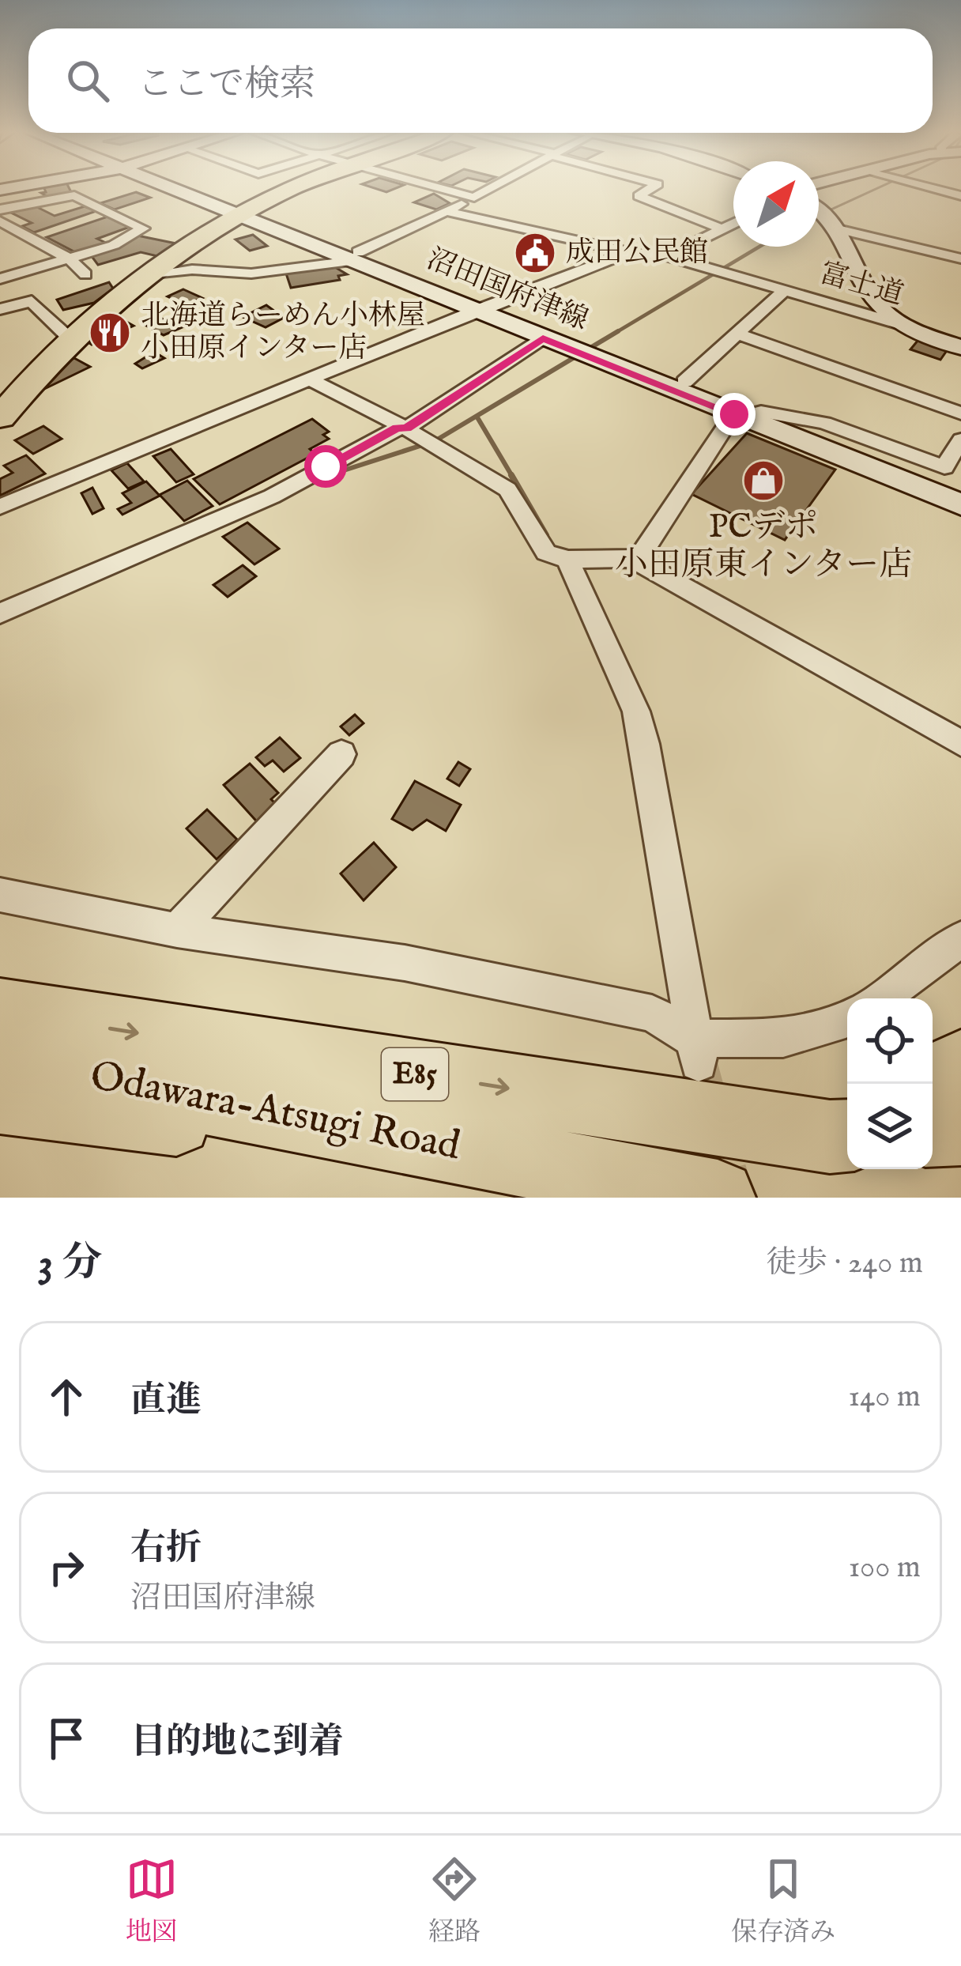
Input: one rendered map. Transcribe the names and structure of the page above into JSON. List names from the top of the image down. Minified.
{"streets":{"highway":["E85","Odawara-Atsugi Road"],"main road":["富士道","沼田国府津線"]},"places":{"public building":["成田公民館"],"restaurant":["北海道らーめん小林屋 小田原インター店"],"shop":["PCデポ 小田原東インター店"]},"north":"top right","page":{"search":"ここで検索","heading":["3 分","徒歩 · 240 m"],"list":[["直進","140 m"],["右折","沼田国府津線","100 m"],"目的地に到着"],"nav":["地図","経路","保存済み"]}}
